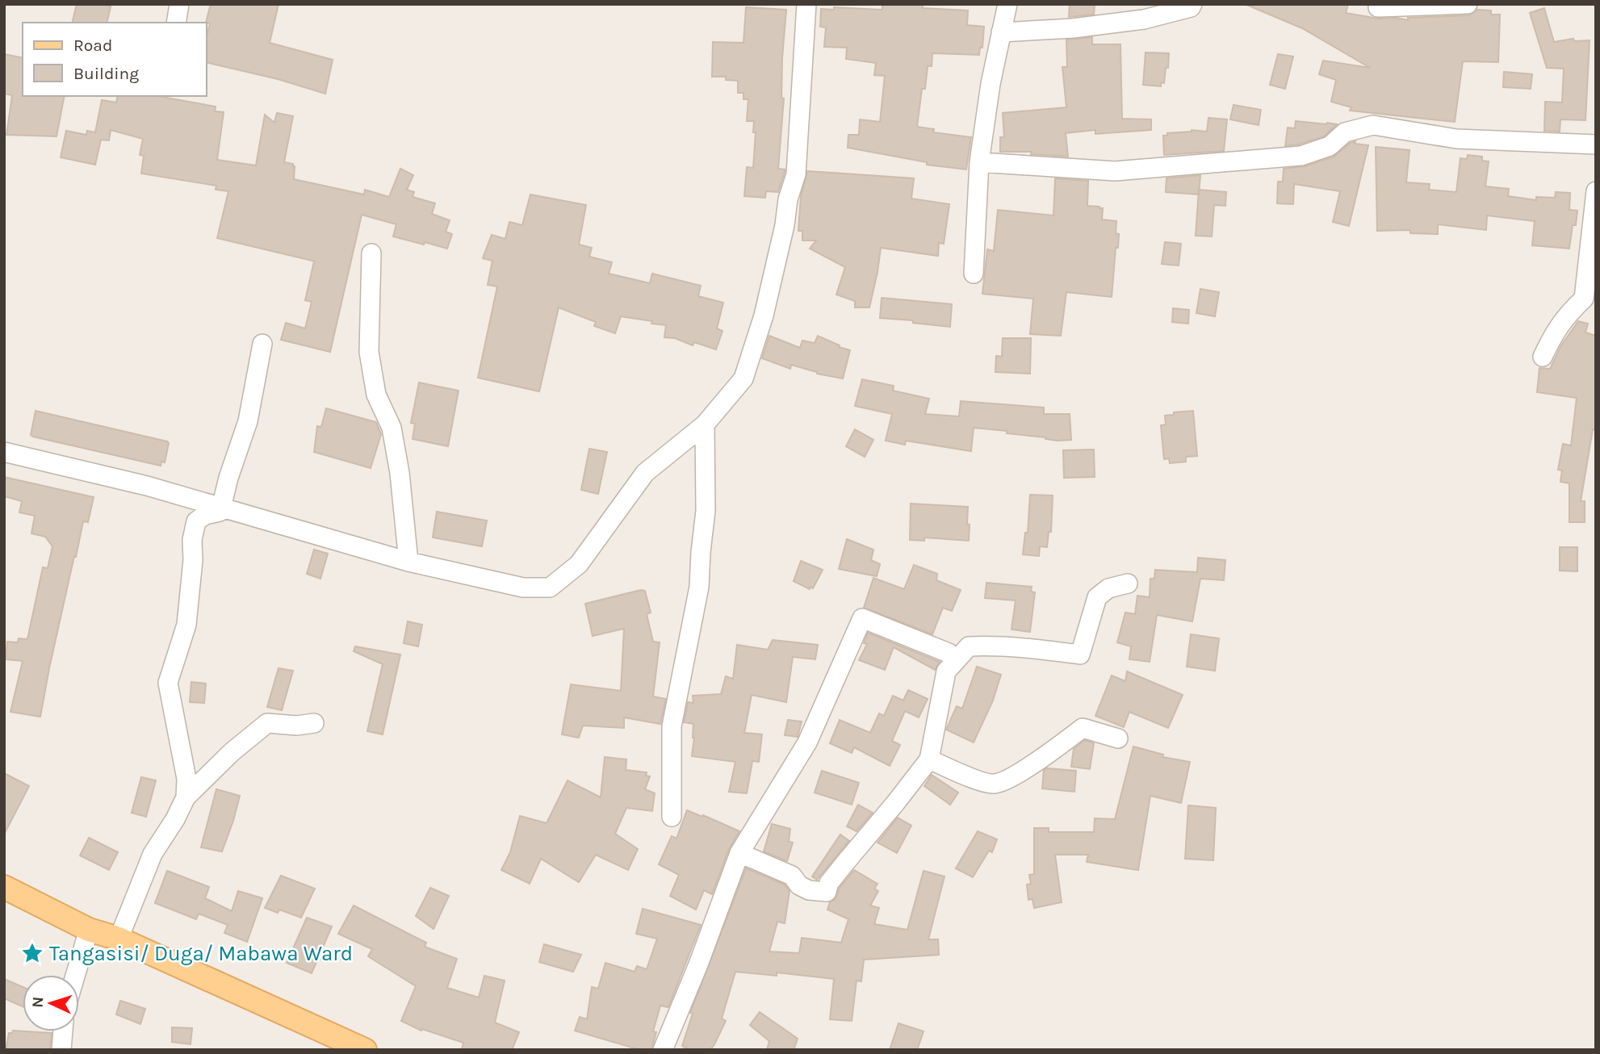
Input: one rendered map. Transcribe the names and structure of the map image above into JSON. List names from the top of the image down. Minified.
{"places":{"place":["Tangasisi/ Duga/ Mabawa Ward"]},"legend":["Road","Building"],"north":"left"}
